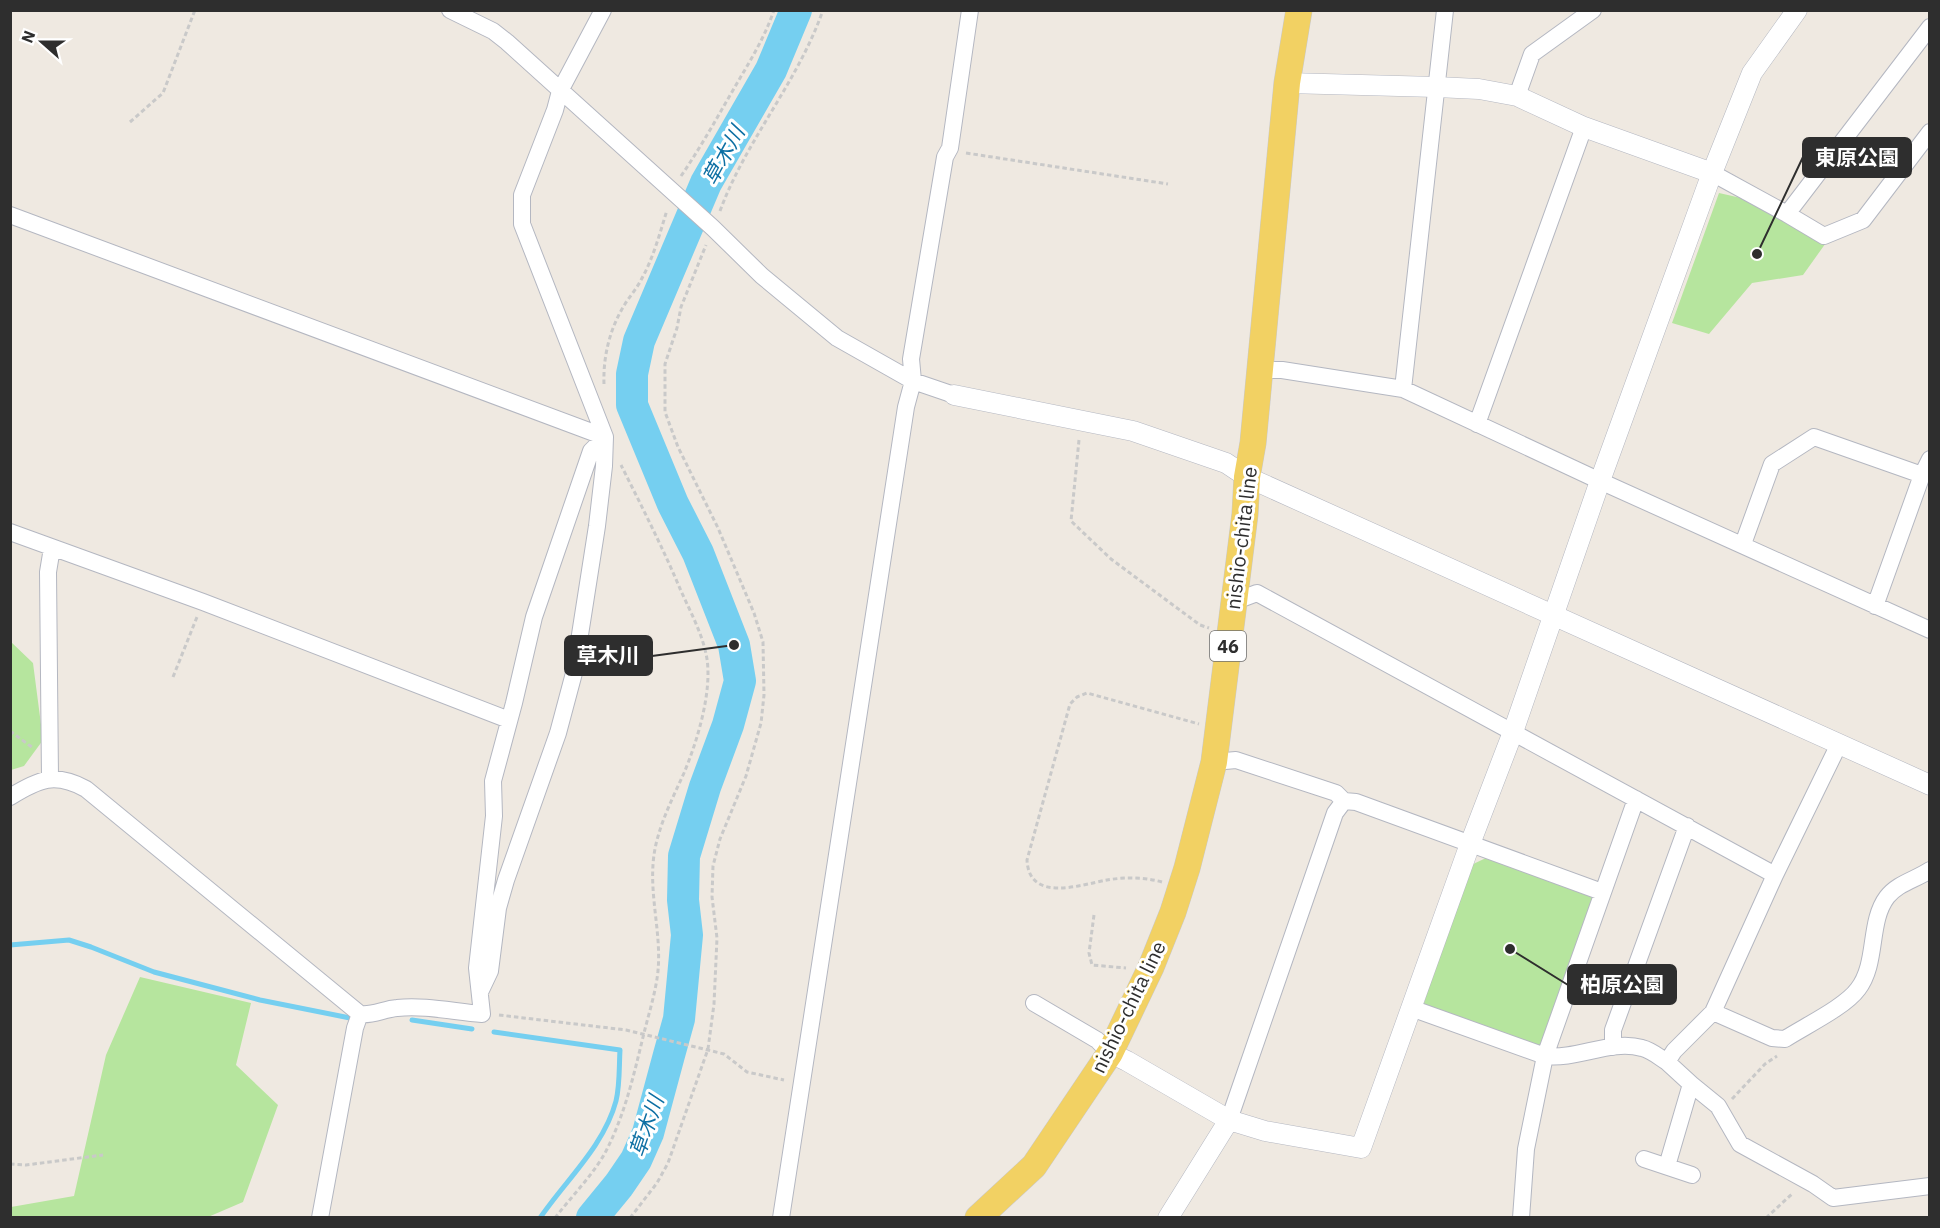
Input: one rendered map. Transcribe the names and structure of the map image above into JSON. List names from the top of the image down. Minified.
{"streets":{"main road":["nishio-chita line","46"]},"water":["草木川"],"places":["東原公園","草木川","柏原公園"],"north":"left"}
